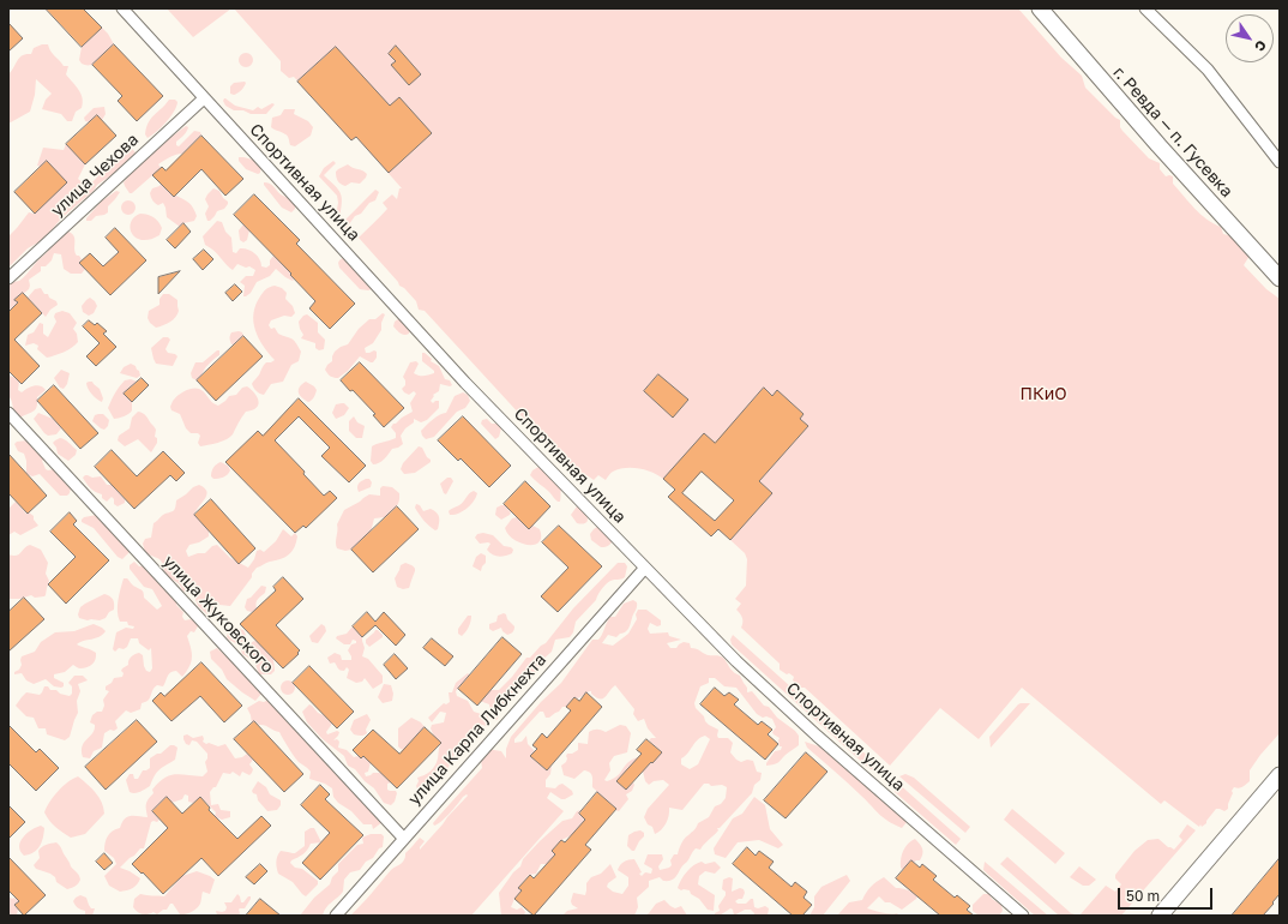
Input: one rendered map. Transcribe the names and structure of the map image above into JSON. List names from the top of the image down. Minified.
{"streets":{"street":["г. Ревда — п. Гусевка","улица Чехова","Спортивная улица","улица Жуковского","улица Карла Либкнехта"]},"crossings":[["улица Чехова","Спортивная улица"],["Спортивная улица","улица Карла Либкнехта"],["улица Жуковского","улица Карла Либкнехта"]],"parks":["ПКиО"],"scale_bar":"50 m","north":"bottom right"}
